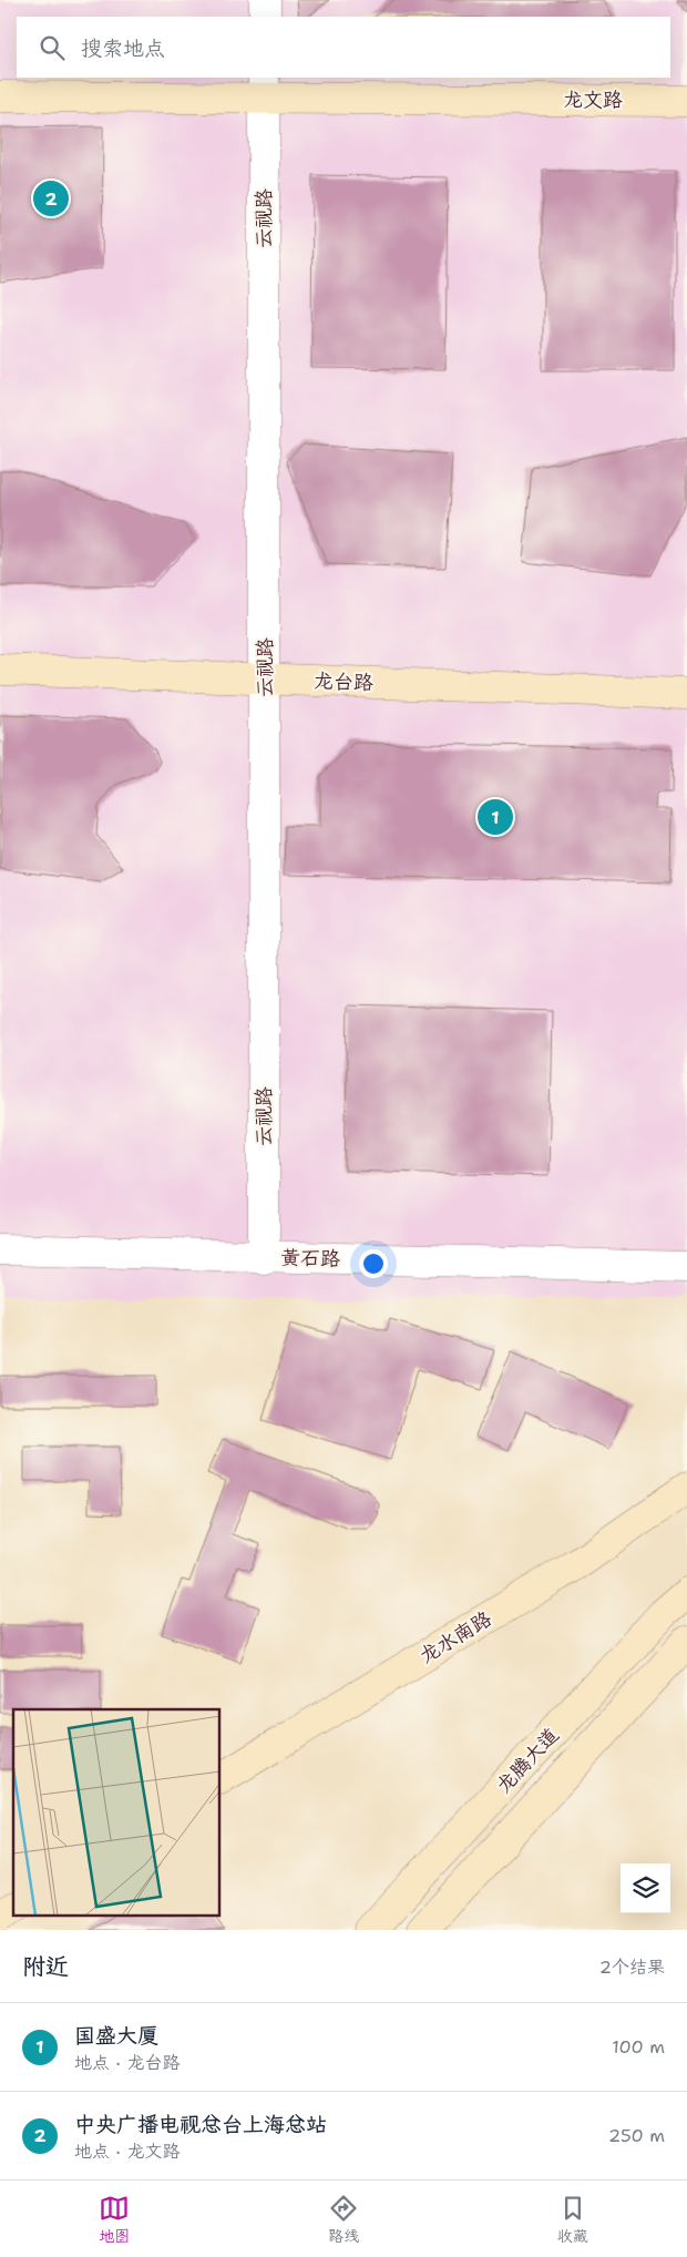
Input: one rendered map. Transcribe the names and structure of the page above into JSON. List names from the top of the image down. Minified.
{"streets":{"main road":["龙文路","龙台路","龙水南路","龙腾大道"],"street":["云视路","黄石路"]},"crossings":[["龙文路","云视路"],["云视路","龙台路"],["云视路","黄石路"]],"page":{"search":"搜索地点","pins":["2","1"],"heading":["附近","2个结果"],"list":[{"mark":"1","name":"国盛大厦","note":"地点 · 龙台路","value":"100 m"},{"mark":"2","name":"中央广播电视总台上海总站","note":"地点 · 龙文路","value":"250 m"}],"nav":["地图","路线","收藏"]}}
